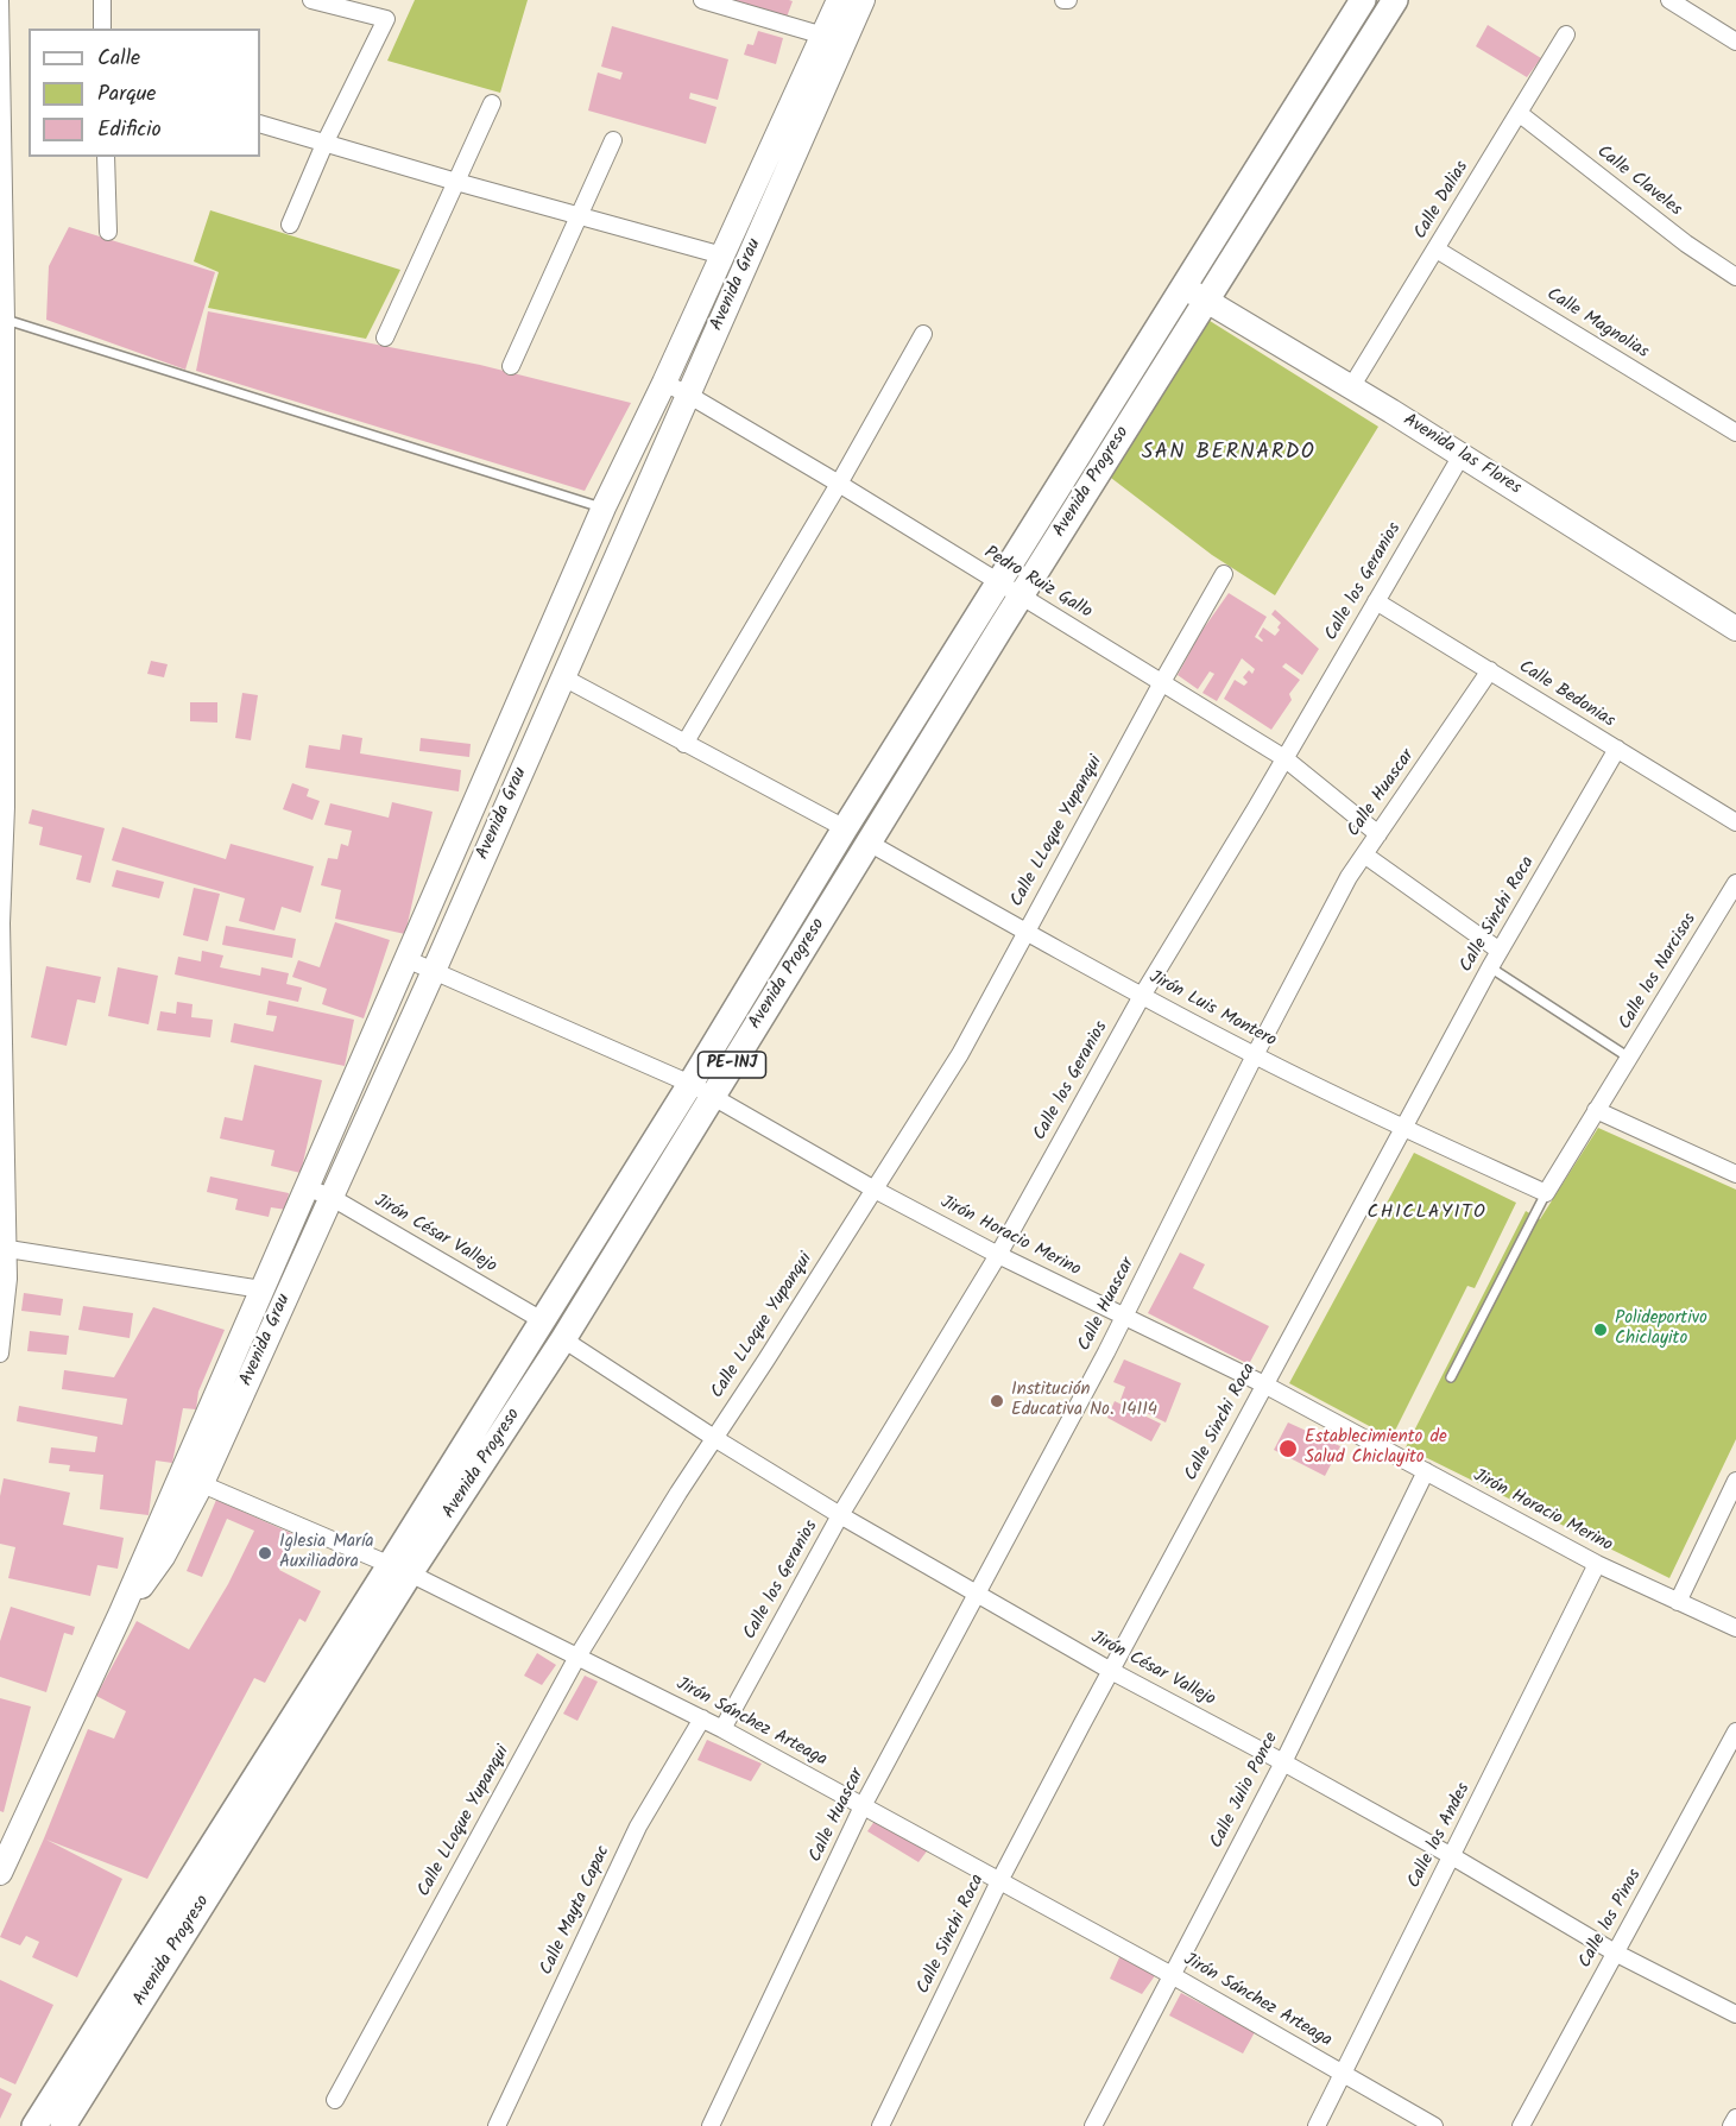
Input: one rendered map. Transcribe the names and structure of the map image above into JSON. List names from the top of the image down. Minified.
{"streets":{"main road":["Avenida Progreso","PE-1NJ"],"street":["Calle Claveles","Calle Dalias","Avenida Grau","Calle Magnolias","Avenida las Flores","Calle los Geranios","Pedro Ruiz Gallo","Calle Bedonias","Calle Huascar","Calle LLoque Yupanqui","Calle Sinchi Roca","Calle los Narcisos","Jirón Luis Montero","Jirón César Vallejo","Jirón Horacio Merino","Jirón Sánchez Arteaga","Calle Julio Ponce","Calle los Andes","Calle Mayta Capac","Calle los Pinos"]},"crossings":[["Calle Claveles","Calle Dalias"],["Calle Dalias","Calle Magnolias"],["Calle Dalias","Avenida las Flores"],["Avenida Grau","Pedro Ruiz Gallo"],["Avenida Grau","Jirón César Vallejo"],["Avenida Grau","Jirón Horacio Merino"],["Avenida Grau","Jirón Sánchez Arteaga"],["Avenida las Flores","Avenida Progreso"],["Avenida las Flores","Calle los Geranios"],["Avenida Progreso","Pedro Ruiz Gallo"],["Avenida Progreso","Jirón Luis Montero"],["Avenida Progreso","Jirón César Vallejo"],["Avenida Progreso","Jirón Horacio Merino"],["Avenida Progreso","Jirón Sánchez Arteaga"],["Calle los Geranios","Pedro Ruiz Gallo"],["Calle los Geranios","Calle Bedonias"],["Calle los Geranios","Jirón Luis Montero"],["Calle los Geranios","Jirón César Vallejo"],["Calle los Geranios","Jirón Horacio Merino"],["Calle los Geranios","Jirón Sánchez Arteaga"],["Pedro Ruiz Gallo","Calle Huascar"],["Pedro Ruiz Gallo","Calle LLoque Yupanqui"],["Calle Bedonias","Calle Huascar"],["Calle Bedonias","Calle Sinchi Roca"],["Calle Huascar","Jirón Luis Montero"],["Calle Huascar","Jirón César Vallejo"],["Calle Huascar","Jirón Horacio Merino"],["Calle Huascar","Jirón Sánchez Arteaga"],["Calle LLoque Yupanqui","Jirón Luis Montero"],["Calle LLoque Yupanqui","Jirón César Vallejo"],["Calle LLoque Yupanqui","Jirón Horacio Merino"],["Calle LLoque Yupanqui","Jirón Sánchez Arteaga"],["Calle Sinchi Roca","Jirón Luis Montero"],["Calle Sinchi Roca","Jirón César Vallejo"],["Calle Sinchi Roca","Jirón Horacio Merino"],["Calle Sinchi Roca","Jirón Sánchez Arteaga"],["Jirón César Vallejo","Calle Julio Ponce"],["Jirón César Vallejo","Calle los Andes"],["Jirón César Vallejo","Calle los Pinos"],["Jirón Horacio Merino","Calle Julio Ponce"],["Jirón Horacio Merino","Calle los Andes"],["Jirón Sánchez Arteaga","Calle Julio Ponce"],["Jirón Sánchez Arteaga","Calle los Andes"],["Jirón Sánchez Arteaga","Calle Mayta Capac"]],"districts":["SAN BERNARDO","CHICLAYITO"],"places":["Polideportivo Chiclayito","Institución Educativa No. 14114","Establecimiento de Salud Chiclayito","Iglesia María Auxiliadora"],"legend":["Calle","Parque","Edificio"]}
